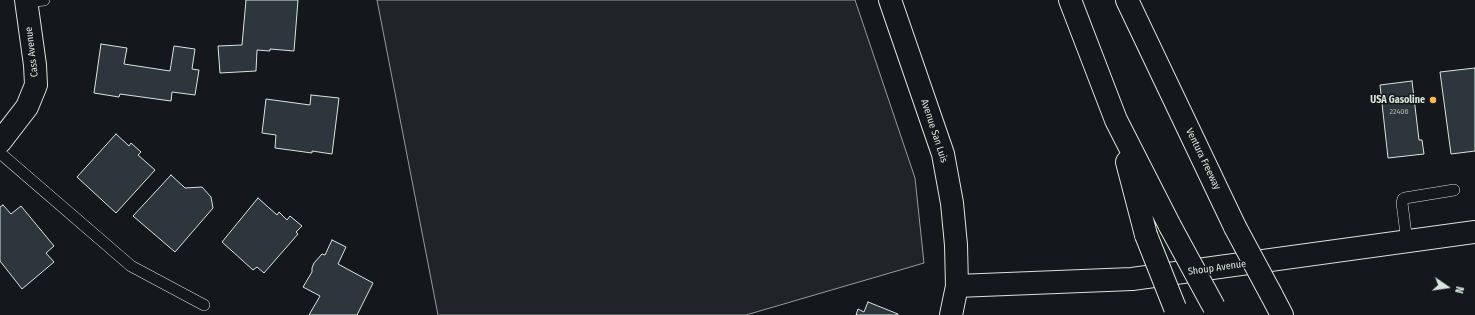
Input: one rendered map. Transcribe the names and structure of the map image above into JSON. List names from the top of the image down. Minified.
{"streets":{"main road":["Cass Avenue","Avenue San Luis","Ventura Freeway","Shoup Avenue"]},"crossings":[["Avenue San Luis","Shoup Avenue"]],"places":["USA Gasoline"],"house_numbers":["22406"],"north":"right"}
